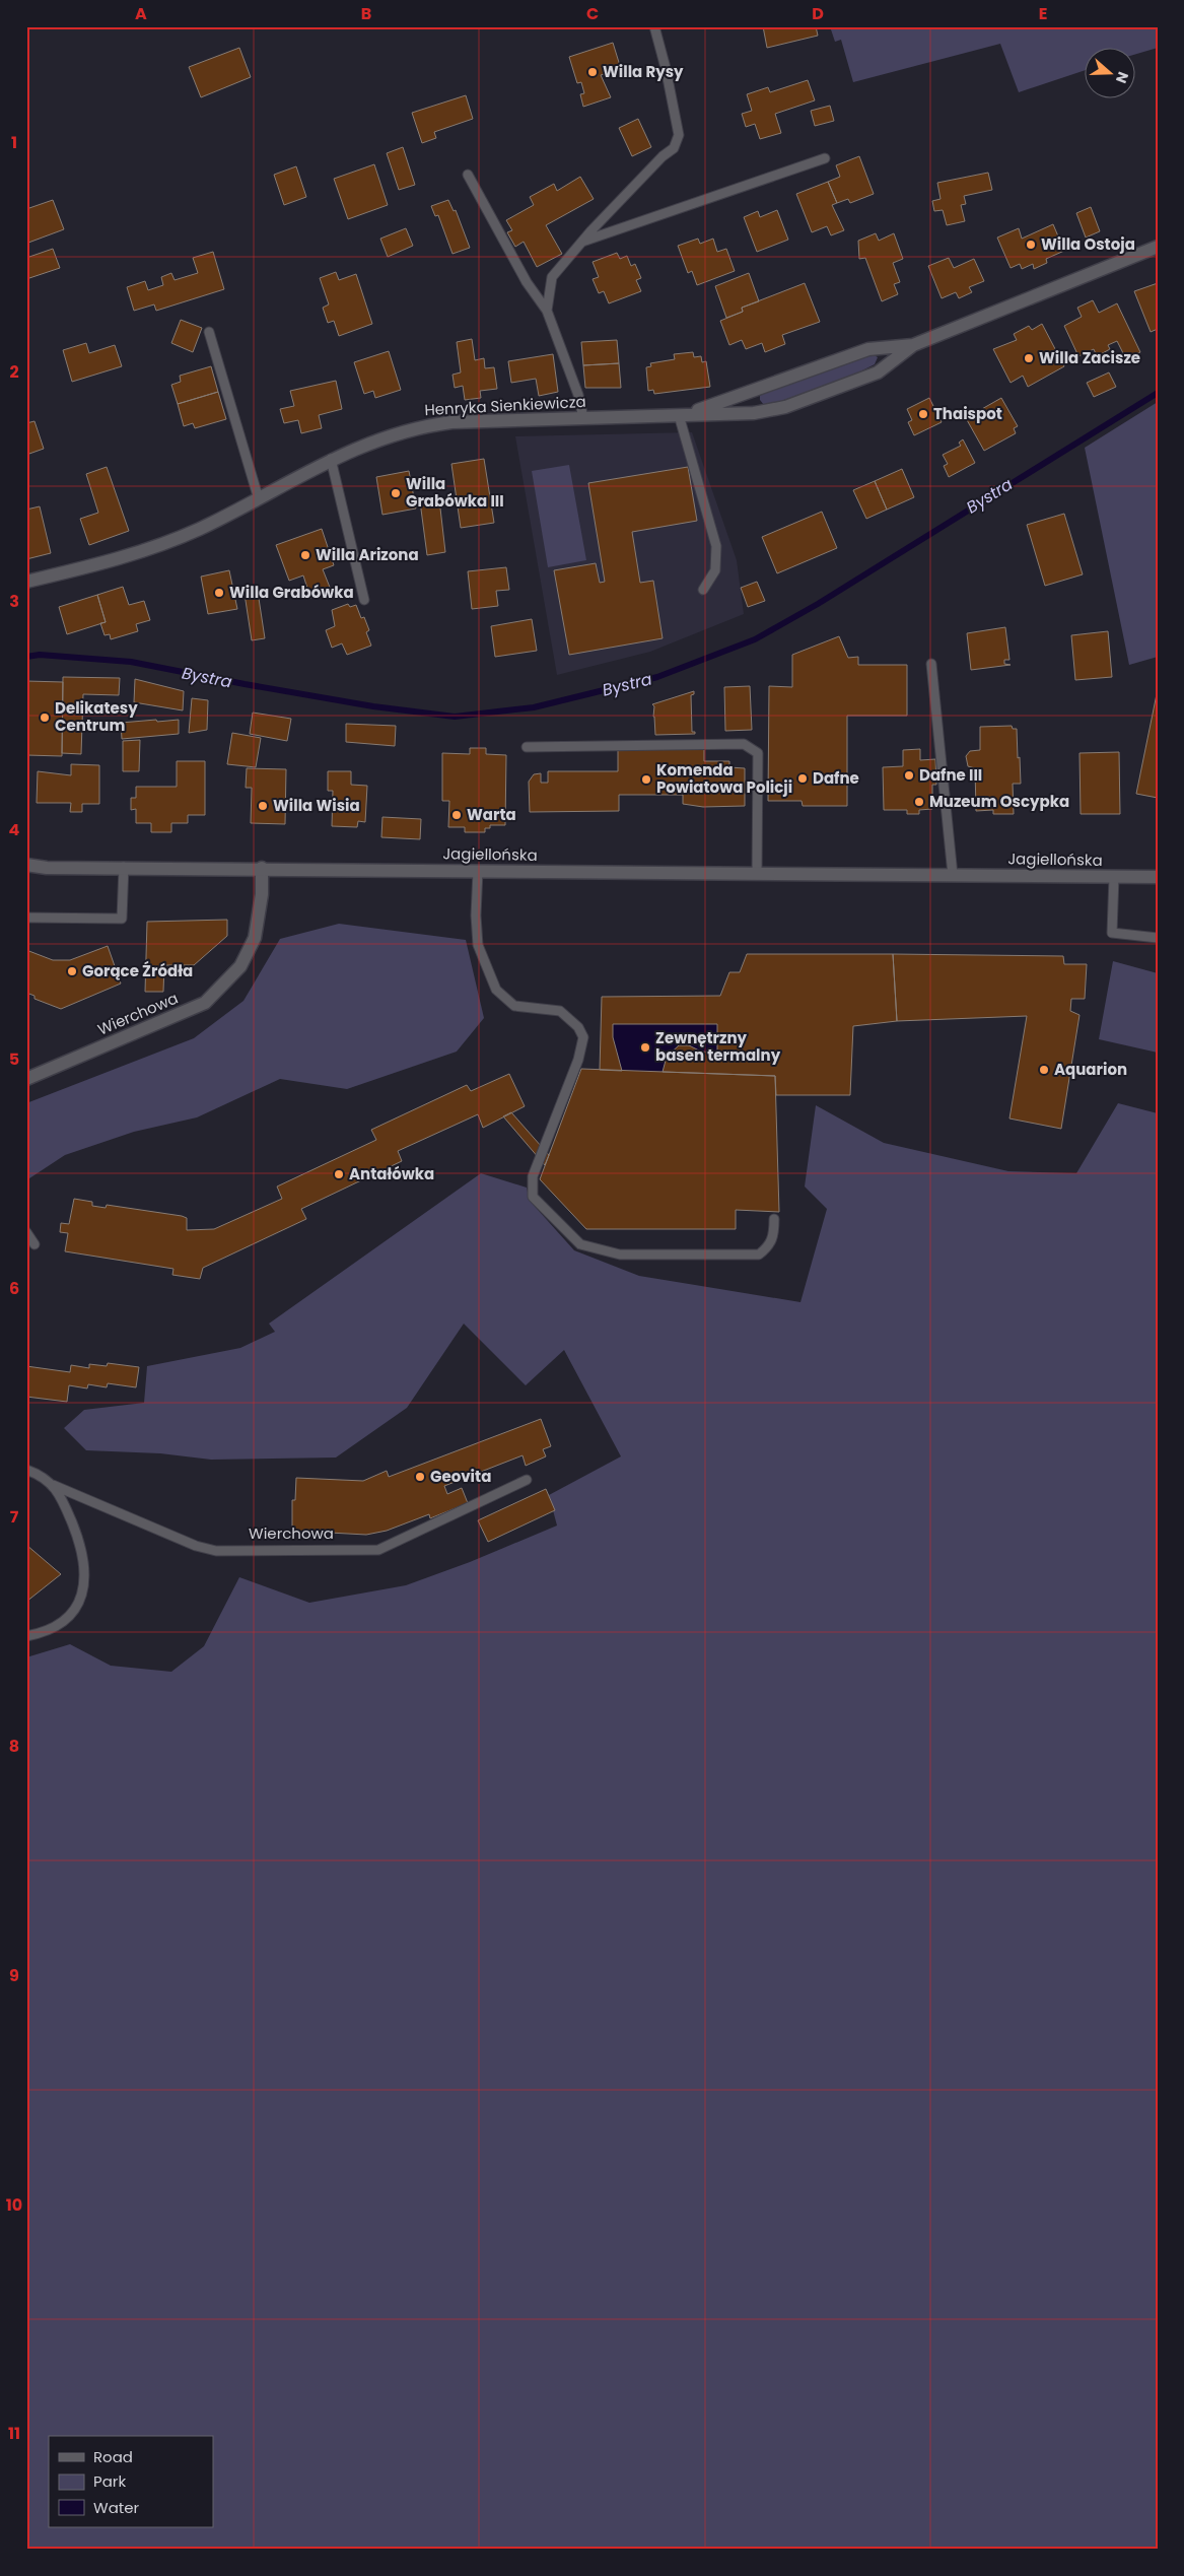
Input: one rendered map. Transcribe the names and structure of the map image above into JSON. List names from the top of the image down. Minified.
{"streets":{"street":["Henryka Sienkiewicza","Jagiellońska","Wierchowa"]},"crossings":[["Jagiellońska","Wierchowa"]],"water":["Bystra"],"places":["Willa Rysy","Willa Ostoja","Willa Zacisze","Thaispot","Willa Grabówka III","Willa Arizona","Willa Grabówka","Delikatesy Centrum","Dafne III","Dafne","Komenda Powiatowa Policji","Muzeum Oscypka","Willa Wisia","Warta","Gorące Źródła","Zewnętrzny basen termalny","Aquarion","Antałówka","Geovita"],"legend":["Road","Park","Water"],"north":"right","grid":{"columns":["A","B","C","D","E"],"rows":["1","2","3","4","5","6","7","8","9","10","11"]}}
